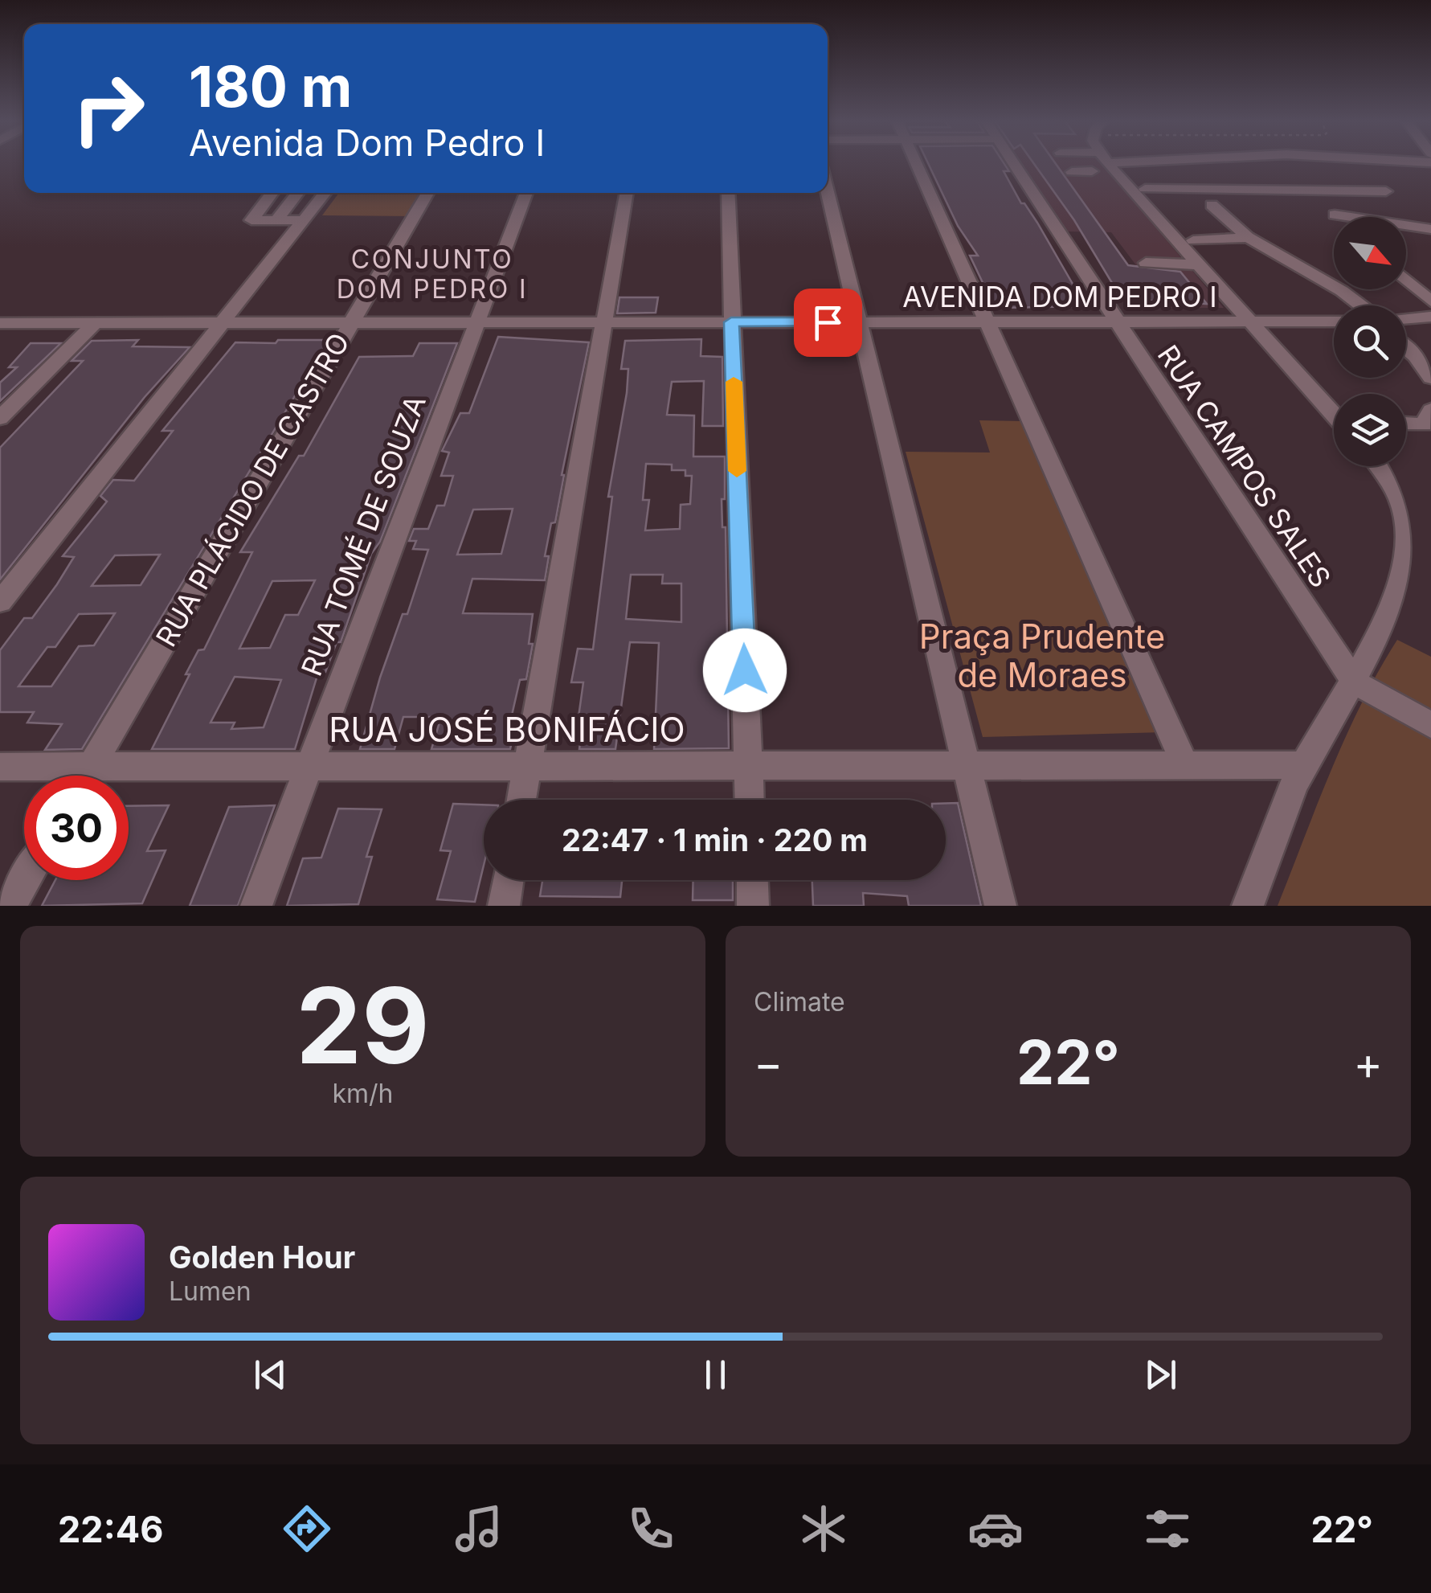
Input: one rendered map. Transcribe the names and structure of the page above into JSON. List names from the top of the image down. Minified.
{"streets":{"street":["AVENIDA DOM PEDRO I","RUA CAMPOS SALES","RUA PLÁCIDO DE CASTRO","RUA TOMÉ DE SOUZA","RUA JOSÉ BONIFÁCIO"]},"crossings":[["AVENIDA DOM PEDRO I","RUA CAMPOS SALES"],["AVENIDA DOM PEDRO I","RUA PLÁCIDO DE CASTRO"],["AVENIDA DOM PEDRO I","RUA TOMÉ DE SOUZA"],["RUA PLÁCIDO DE CASTRO","RUA JOSÉ BONIFÁCIO"],["RUA TOMÉ DE SOUZA","RUA JOSÉ BONIFÁCIO"]],"districts":["CONJUNTO DOM PEDRO I"],"parks":["Praça Prudente de Moraes"],"north":"bottom right","page":{"turn":["180 m","Avenida Dom Pedro I"],"limit":"30","trip":"22:47 · 1 min · 220 m","tile":[["29","km/h"],"Climate"],"heat":["−","22°","+"],"song":["Golden Hour","Lumen"],"tabs":["22:46","22°"]}}
